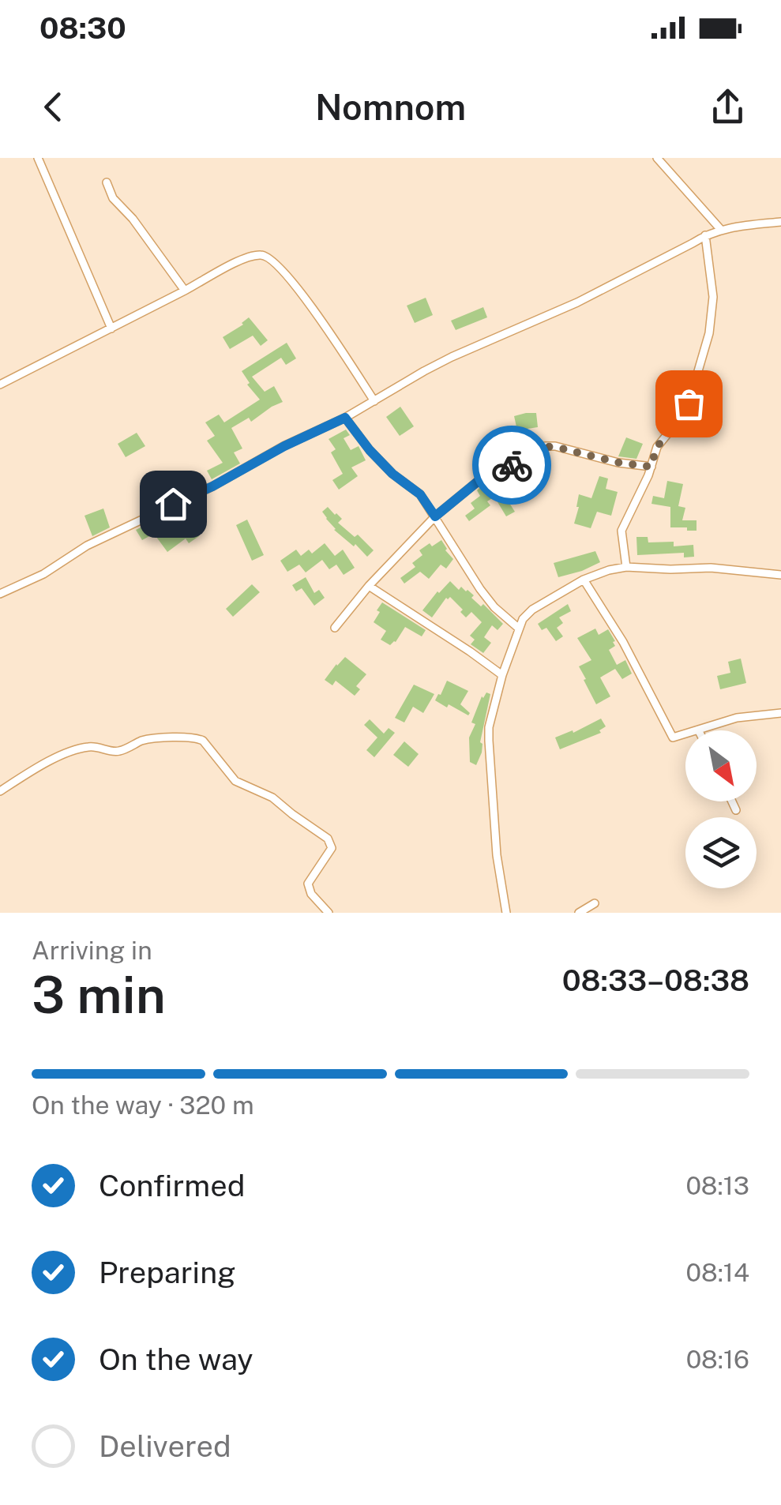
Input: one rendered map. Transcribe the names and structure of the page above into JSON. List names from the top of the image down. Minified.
{"north":"bottom right","page":{"status":"08:30","header":"Nomnom","heading":["3 min","Arriving in","08:33–08:38"],"bar":"On the way · 320 m","list":[["Confirmed","08:13"],["Preparing","08:14"],["On the way","08:16"],"Delivered"]}}
